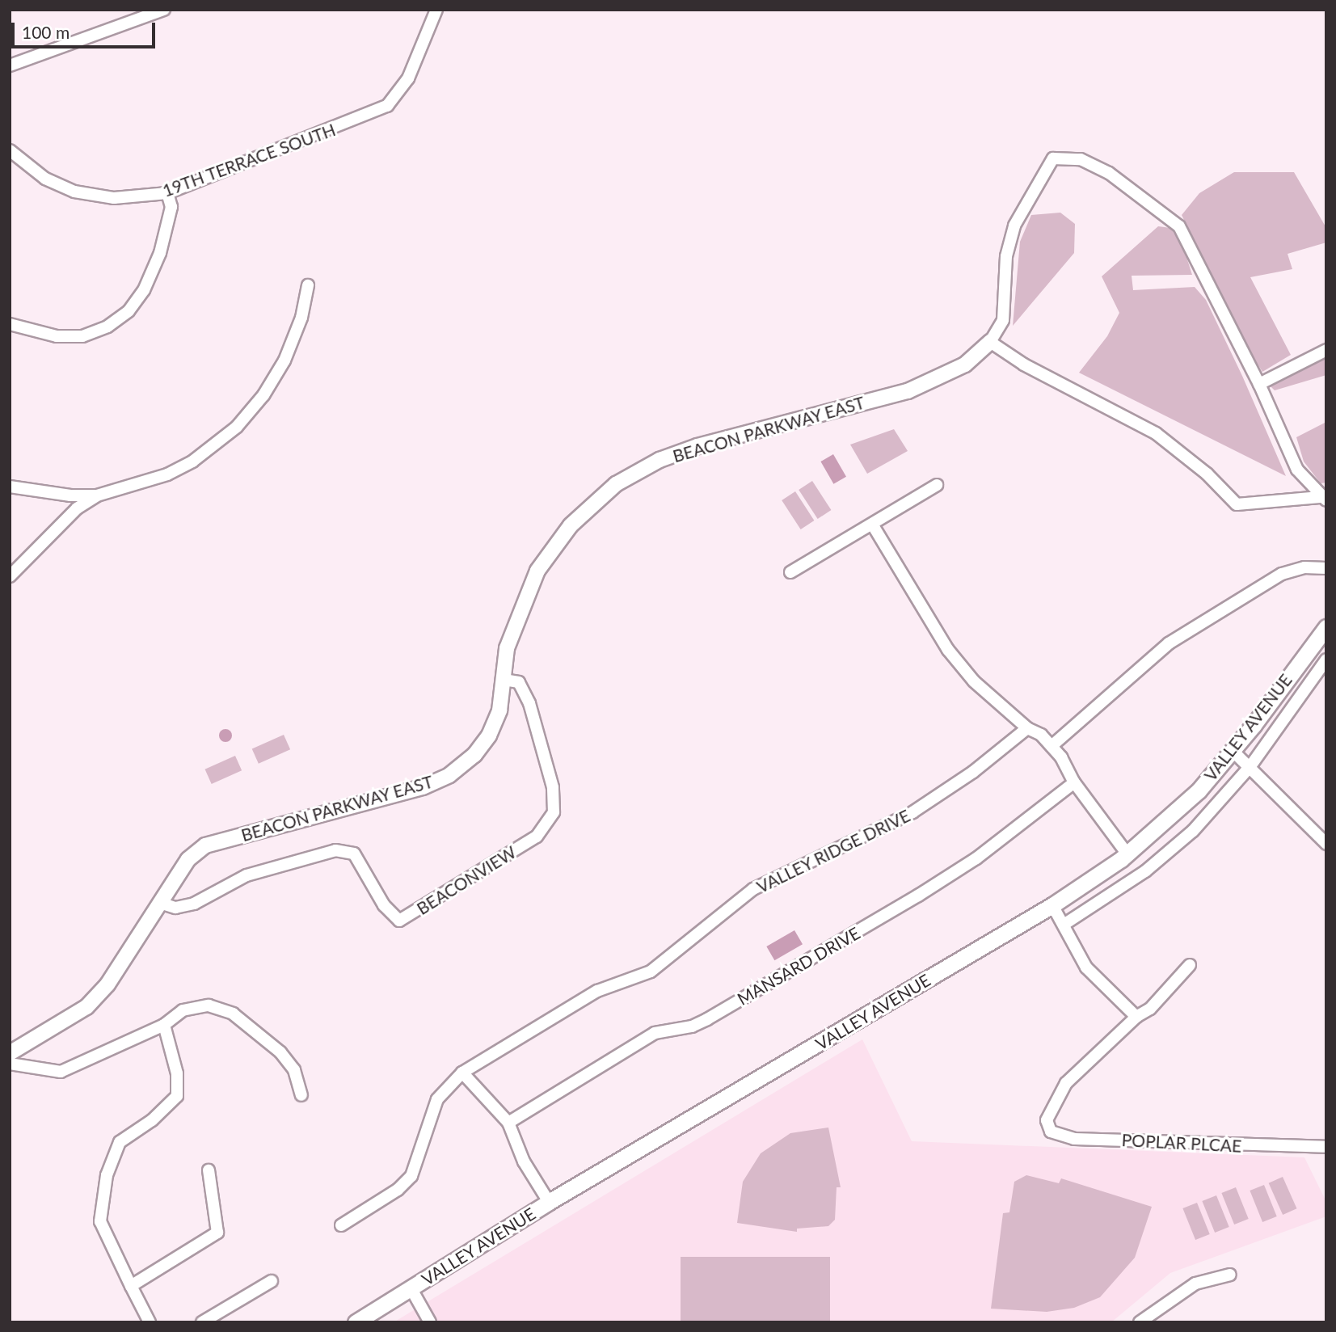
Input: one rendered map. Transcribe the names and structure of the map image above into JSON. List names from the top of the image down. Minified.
{"streets":{"main road":["VALLEY AVENUE"],"street":["19TH TERRACE SOUTH","BEACON PARKWAY EAST","VALLEY RIDGE DRIVE","BEACONVIEW","MANSARD DRIVE","POPLAR PLCAE"]},"crossings":[["BEACON PARKWAY EAST","BEACONVIEW"]],"scale_bar":"100 m"}
